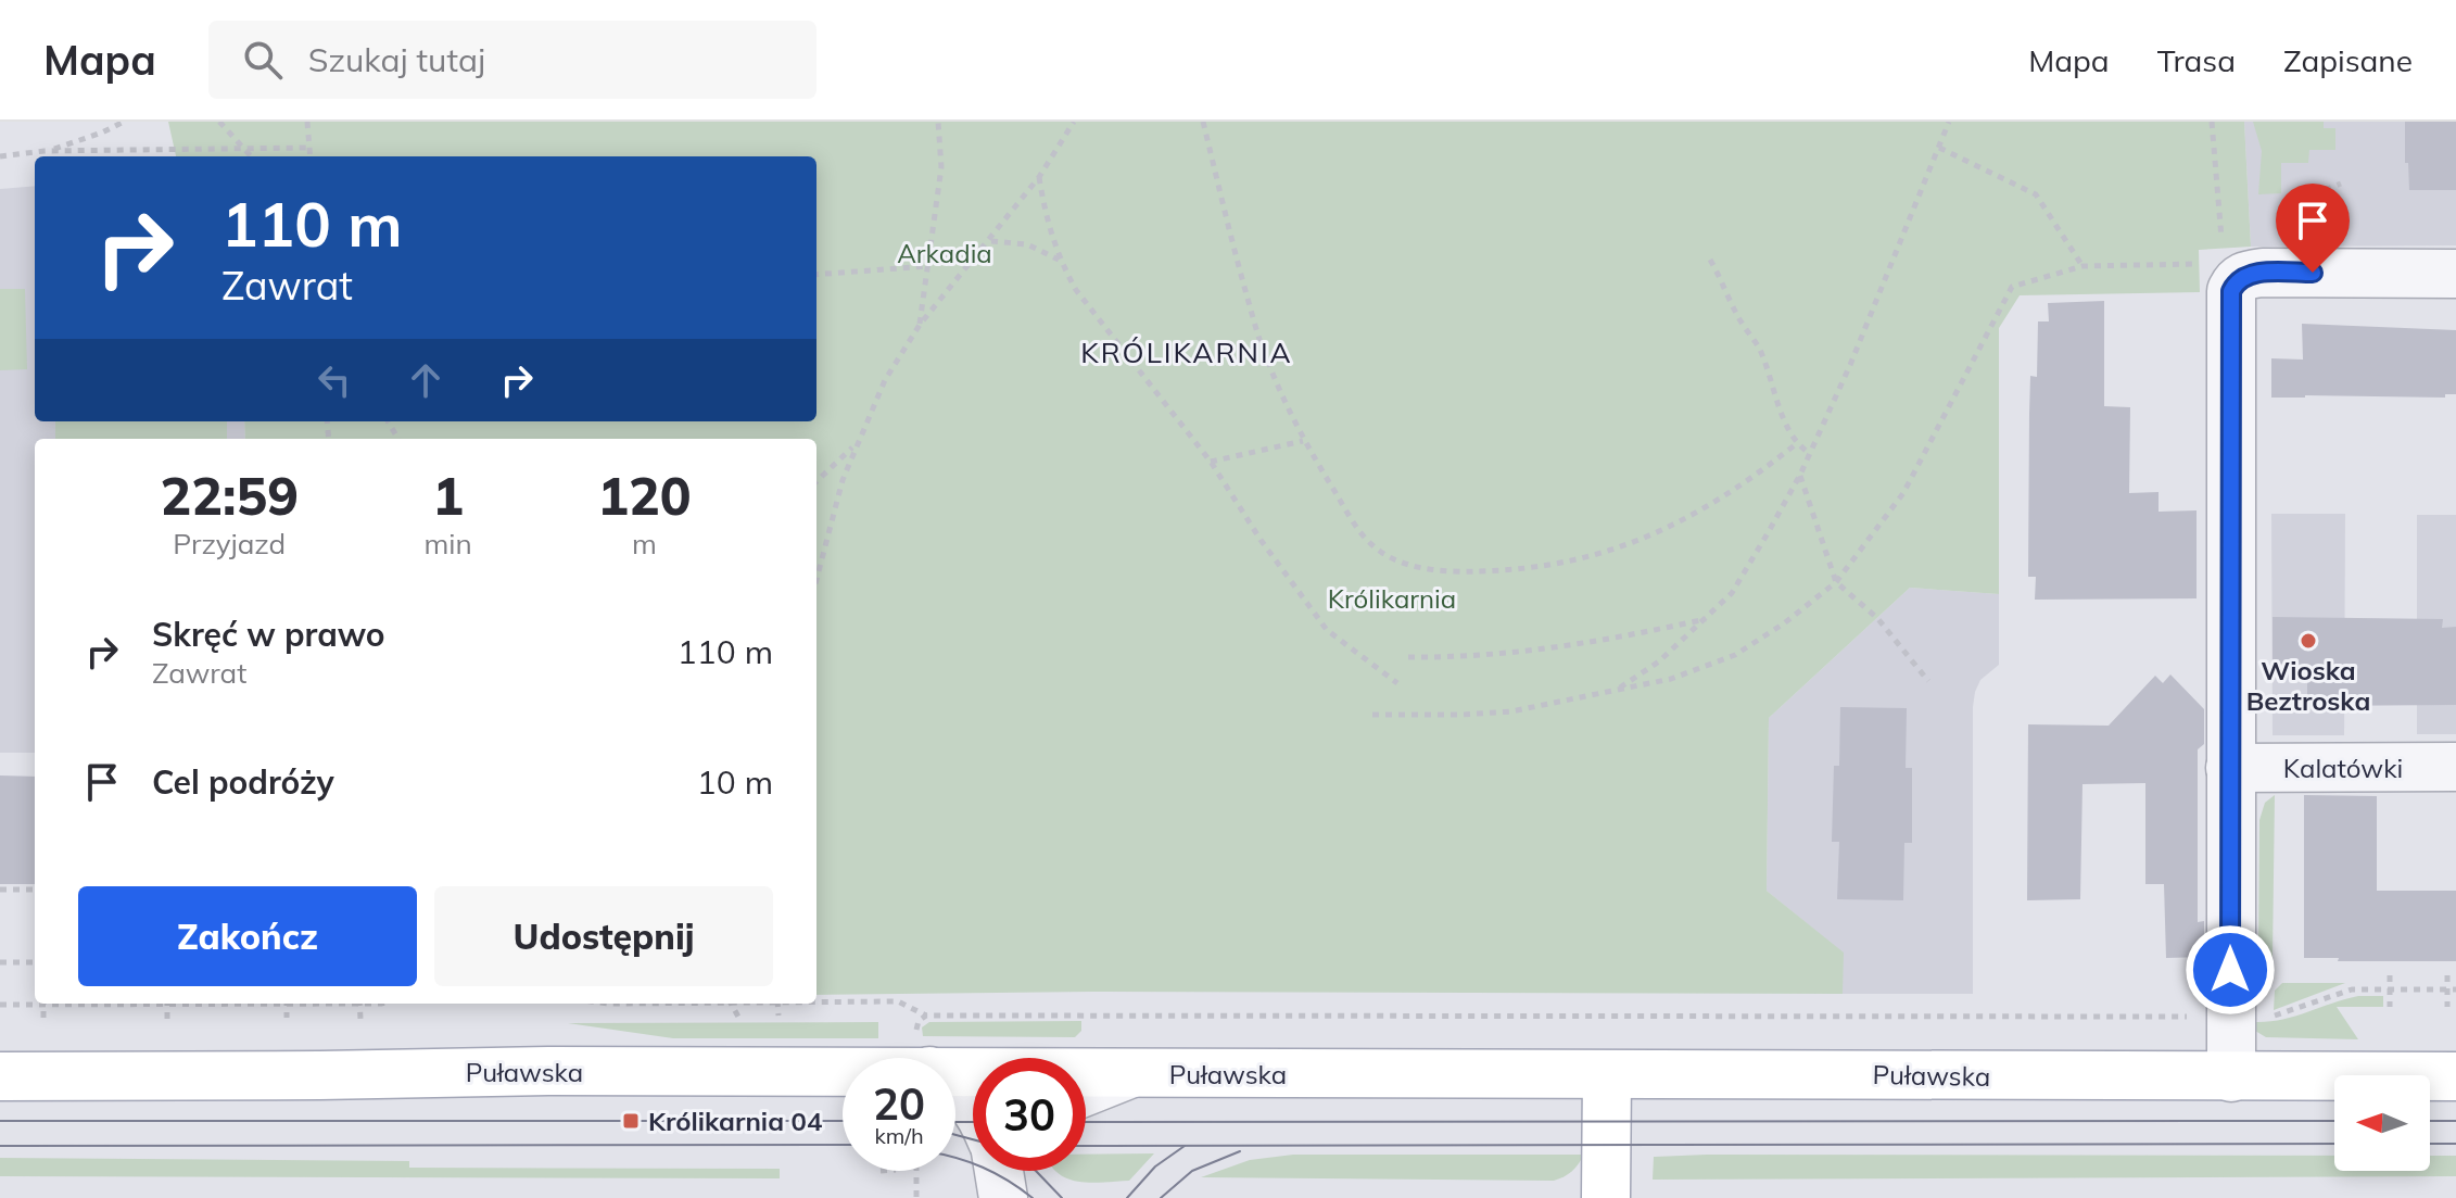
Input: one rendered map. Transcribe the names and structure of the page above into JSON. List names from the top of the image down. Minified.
{"streets":{"main road":["Puławska"],"street":["Kalatówki"]},"districts":["KRÓLIKARNIA"],"parks":["Arkadia","Królikarnia"],"places":{"other":["Wioska Beztroska"],"transit":["Królikarnia 04"]},"north":"left","page":{"header":"Mapa","search":"Szukaj tutaj","nav":["Mapa","Trasa","Zapisane"],"turn":["110 m","Zawrat"],"eta":["22:59","Przyjazd","1","min","120","m"],"list":[{"name":"Skręć w prawo","note":"Zawrat","value":"110 m"},{"name":"Cel podróży","value":"10 m"}],"buttons":["Zakończ","Udostępnij"],"speed":"20 km/h","limit":"30"}}
